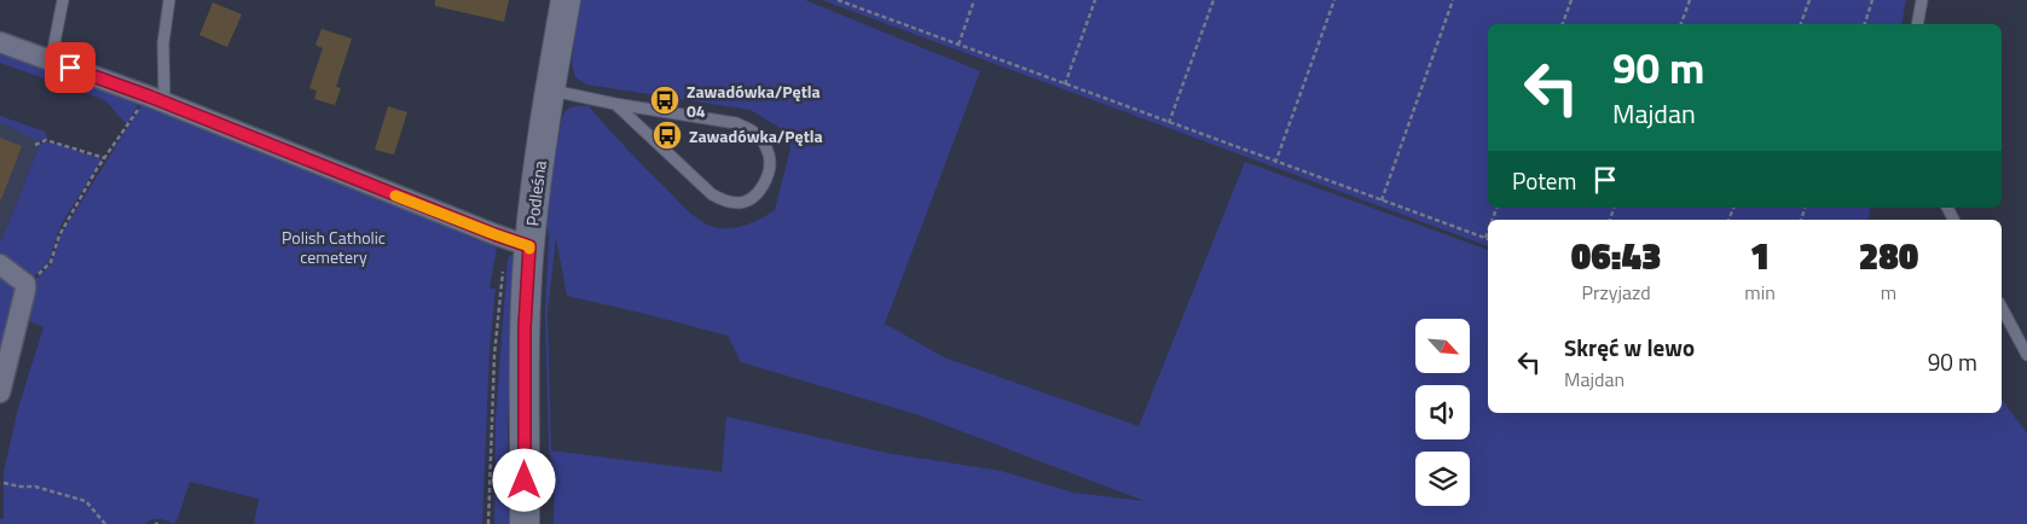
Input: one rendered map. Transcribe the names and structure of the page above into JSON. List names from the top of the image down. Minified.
{"streets":{"main road":["Podleśna"]},"parks":["Polish Catholic cemetery"],"places":{"bus stop":["Zawadówka/Pętla 04","Zawadówka/Pętla"]},"north":"bottom right","page":{"turn":["90 m","Majdan"],"then":"Potem","eta":["06:43","Przyjazd","1","min","280","m"],"list":[{"name":"Skręć w lewo","note":"Majdan","value":"90 m"}]}}
